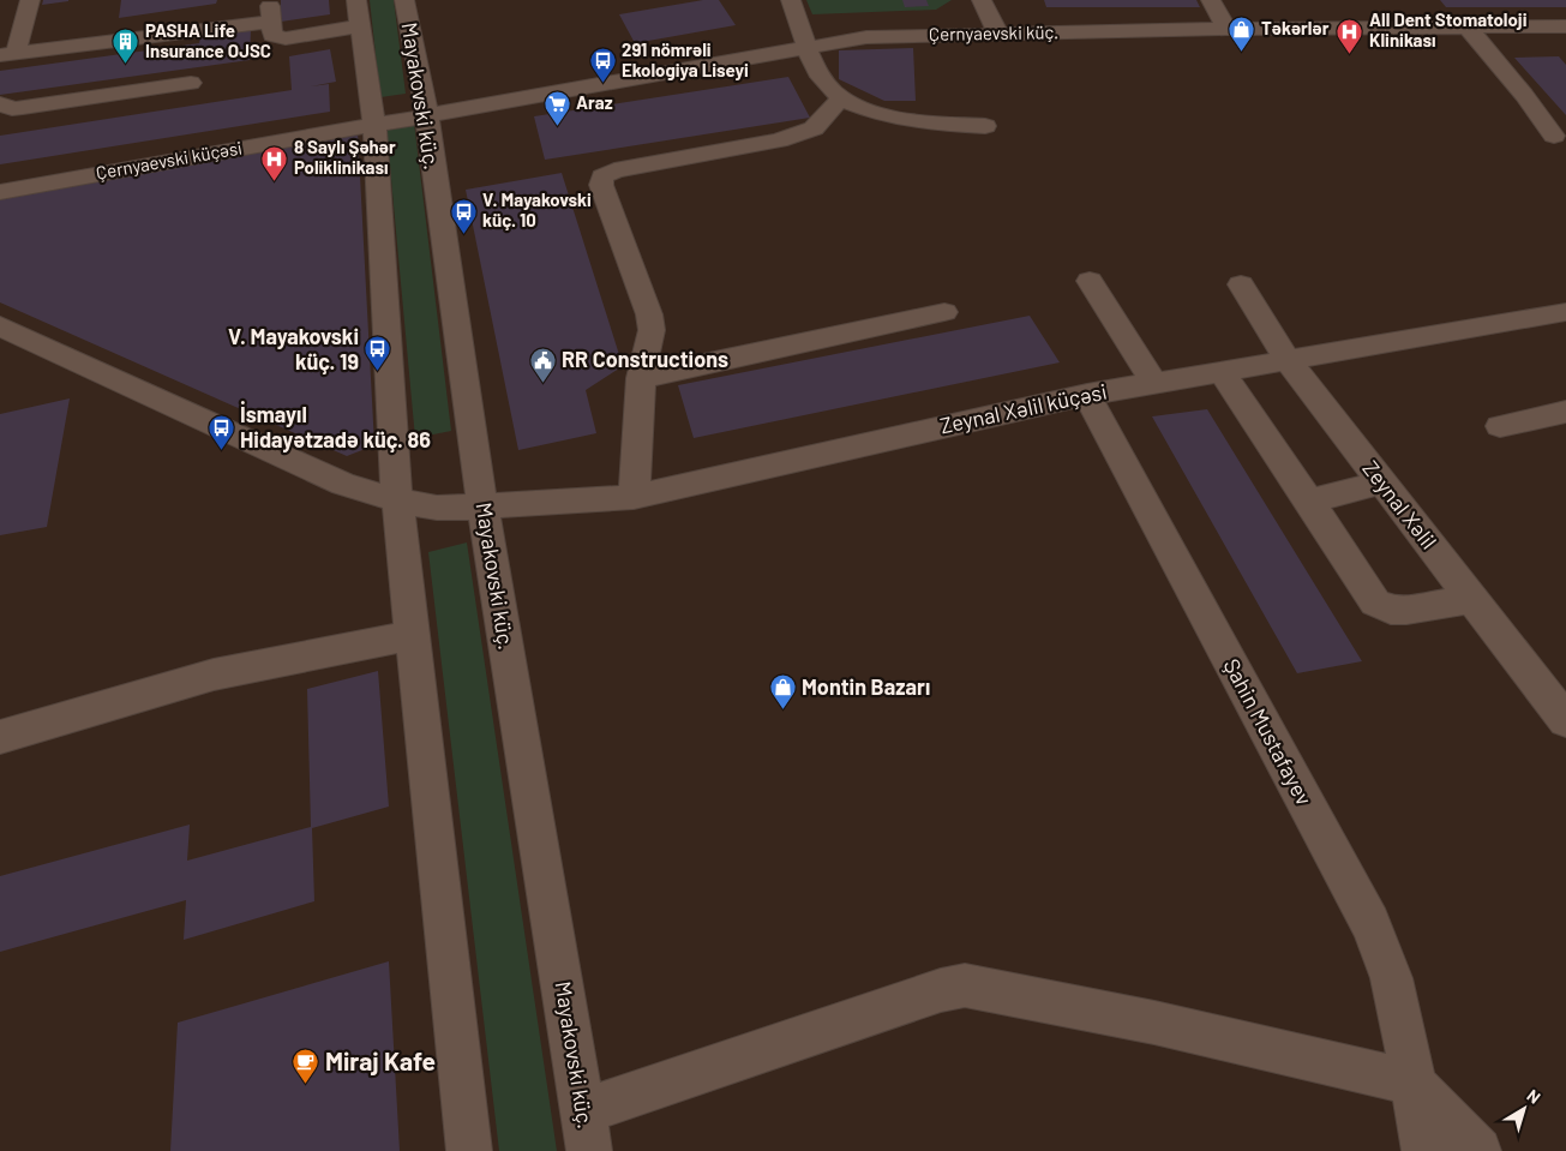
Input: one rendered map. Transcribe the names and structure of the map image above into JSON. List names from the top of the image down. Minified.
{"streets":{"street":["Çernyaevski küç.","Mayakovski küç.","Çernyaevski küçəsi","Zeynal Xəlil küçəsi","Zeynal Xəlil","Şahin Mustafayev"]},"crossings":[["Çernyaevski küç.","Mayakovski küç."],["Çernyaevski küç.","Çernyaevski küçəsi"],["Mayakovski küç.","Çernyaevski küçəsi"],["Mayakovski küç.","Zeynal Xəlil küçəsi"],["Zeynal Xəlil küçəsi","Zeynal Xəlil"],["Zeynal Xəlil küçəsi","Şahin Mustafayev"]],"places":{"shop":["Təkərlər","Montin Bazarı"],"hospital":["All Dent Stomatoloji Klinikası","8 Saylı Şəhər Poliklinikası"],"building":["PASHA Life Insurance OJSC"],"bus stop":["291 nömrəli Ekologiya Liseyi","V. Mayakovski küç. 10","V. Mayakovski küç. 19","İsmayıl Hidayətzadə küç. 86"],"supermarket":["Araz"],"public building":["RR Constructions"],"cafe":["Miraj Kafe"]},"north":"top right"}
